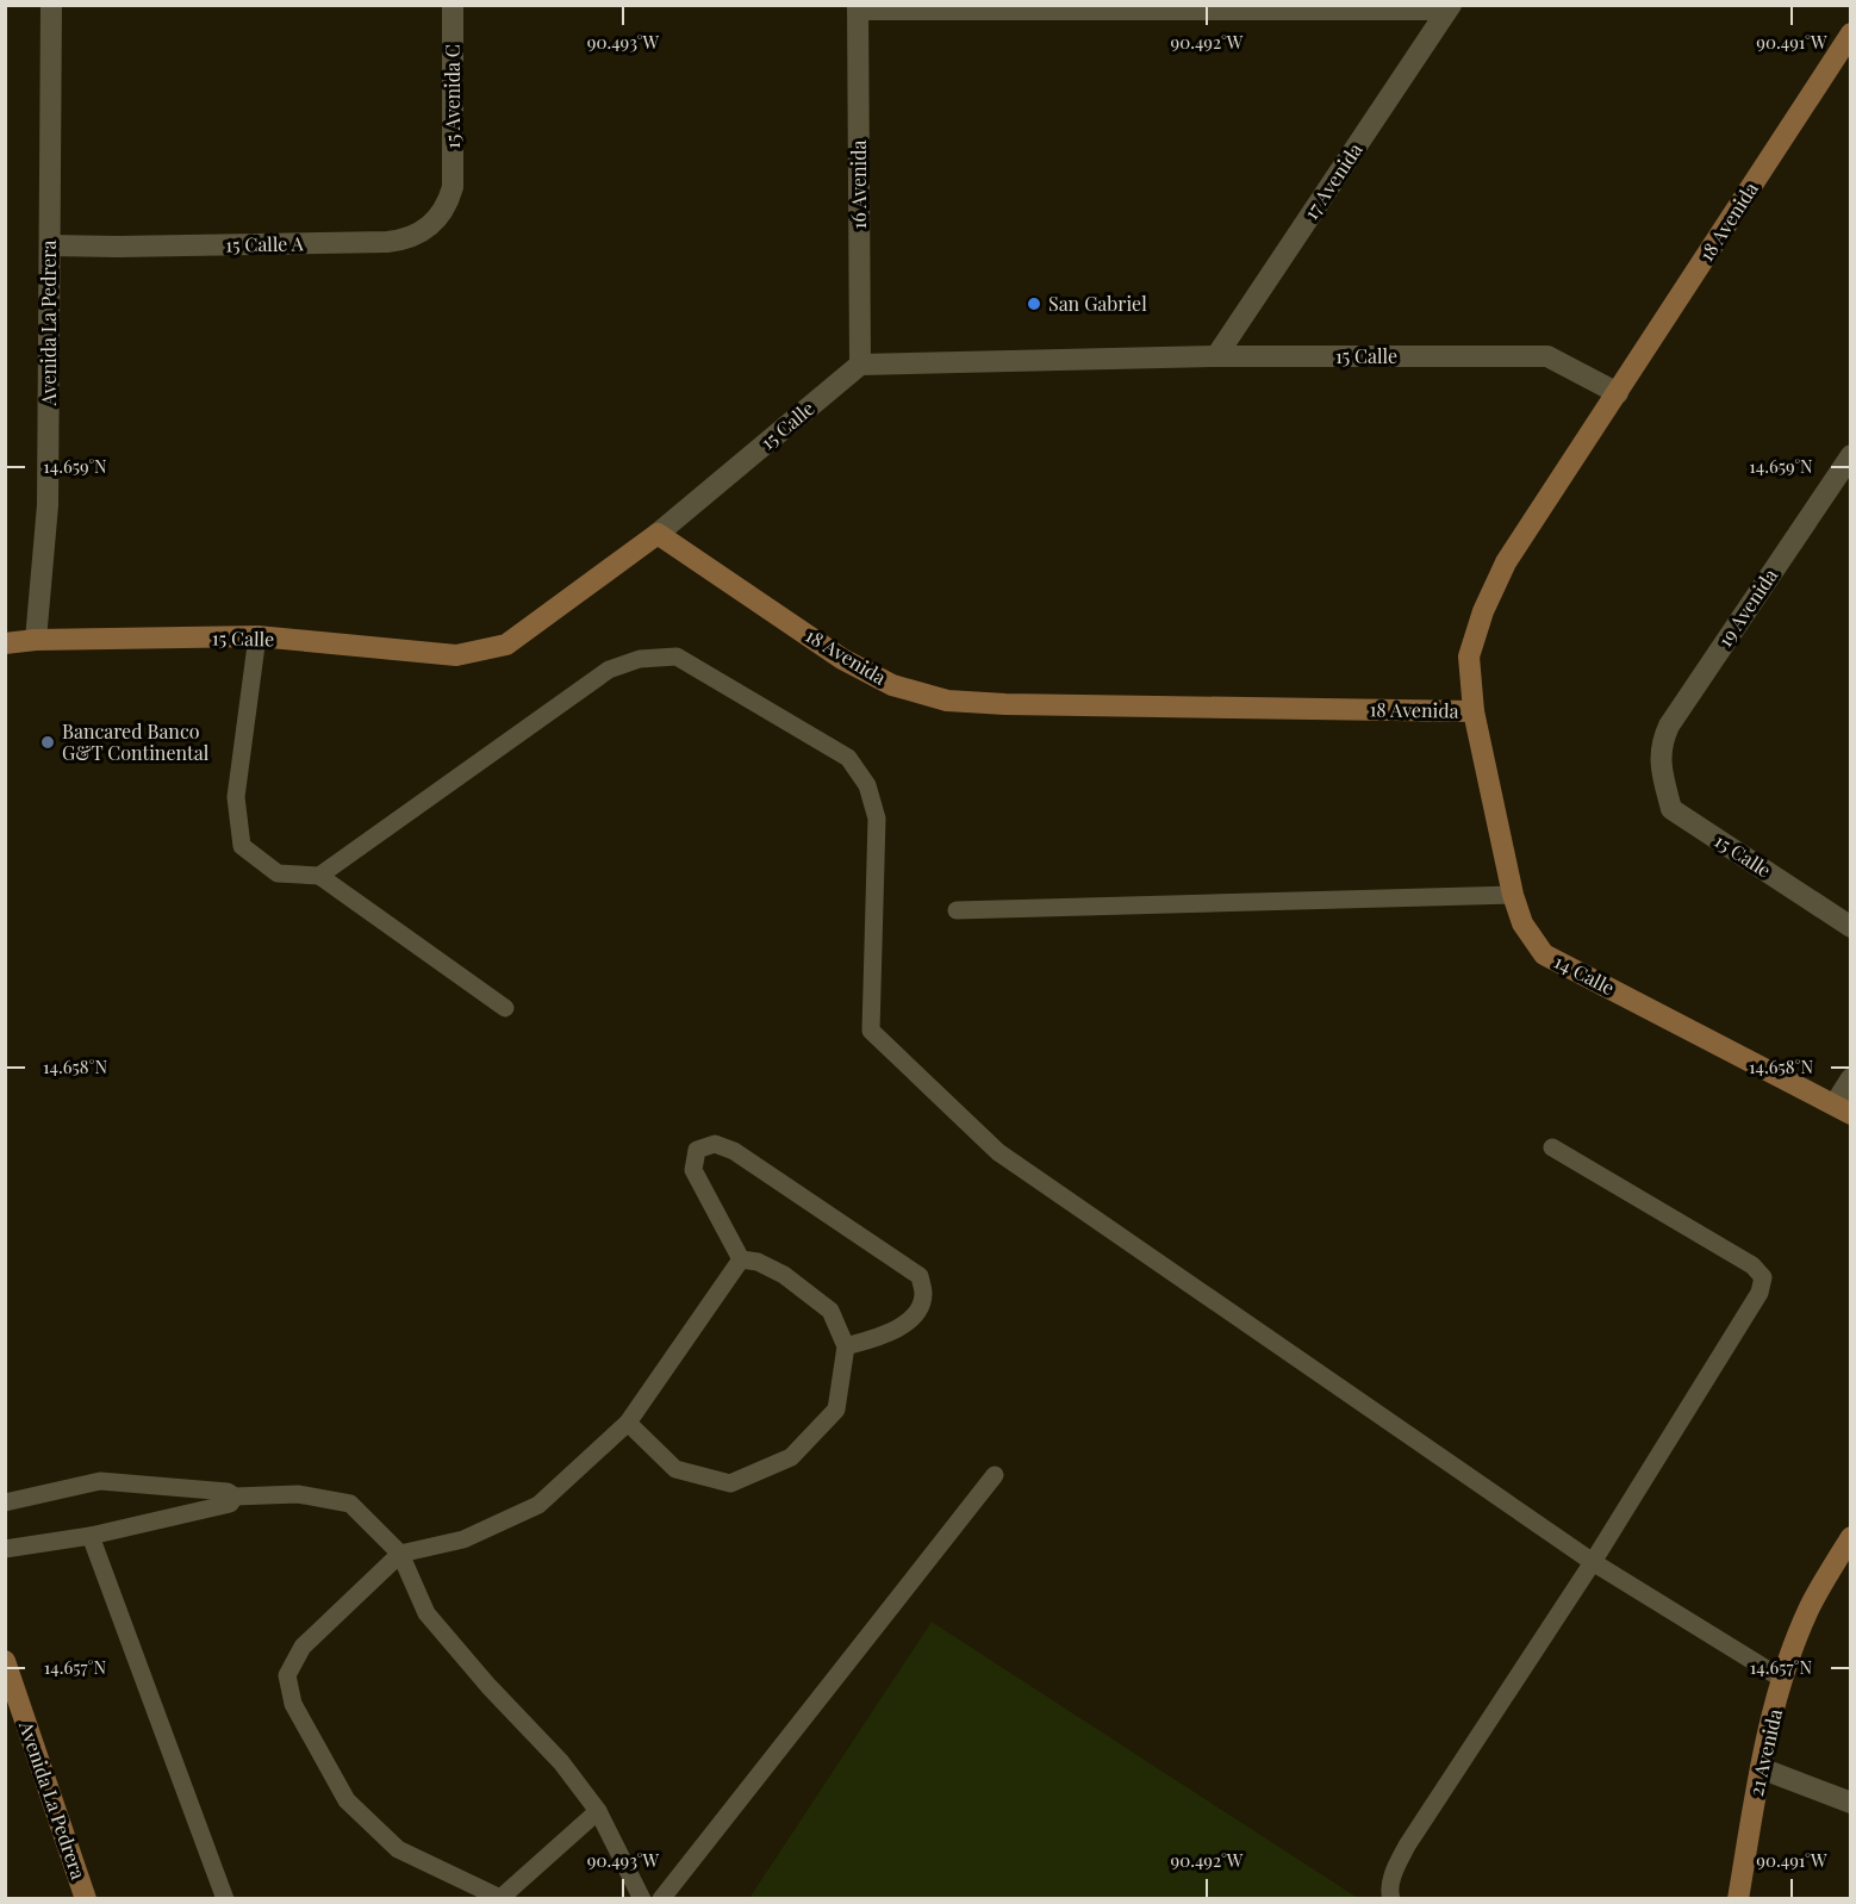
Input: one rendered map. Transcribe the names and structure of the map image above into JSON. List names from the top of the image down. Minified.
{"streets":{"street":["15 Avenida C","17 Avenida","16 Avenida","18 Avenida","15 Calle A","Avenida La Pedrera","15 Calle","19 Avenida","14 Calle","21 Avenida"]},"crossings":[["15 Avenida C","15 Calle A"],["17 Avenida","15 Calle"],["16 Avenida","15 Calle"],["18 Avenida","15 Calle"],["18 Avenida","14 Calle"],["15 Calle A","Avenida La Pedrera"],["Avenida La Pedrera","15 Calle"],["15 Calle","19 Avenida"]],"places":["San Gabriel","Bancared Banco G&T Continental"],"coordinates":["90.493°W","90.492°W","90.491°W","14.659°N","14.658°N","14.657°N"]}
